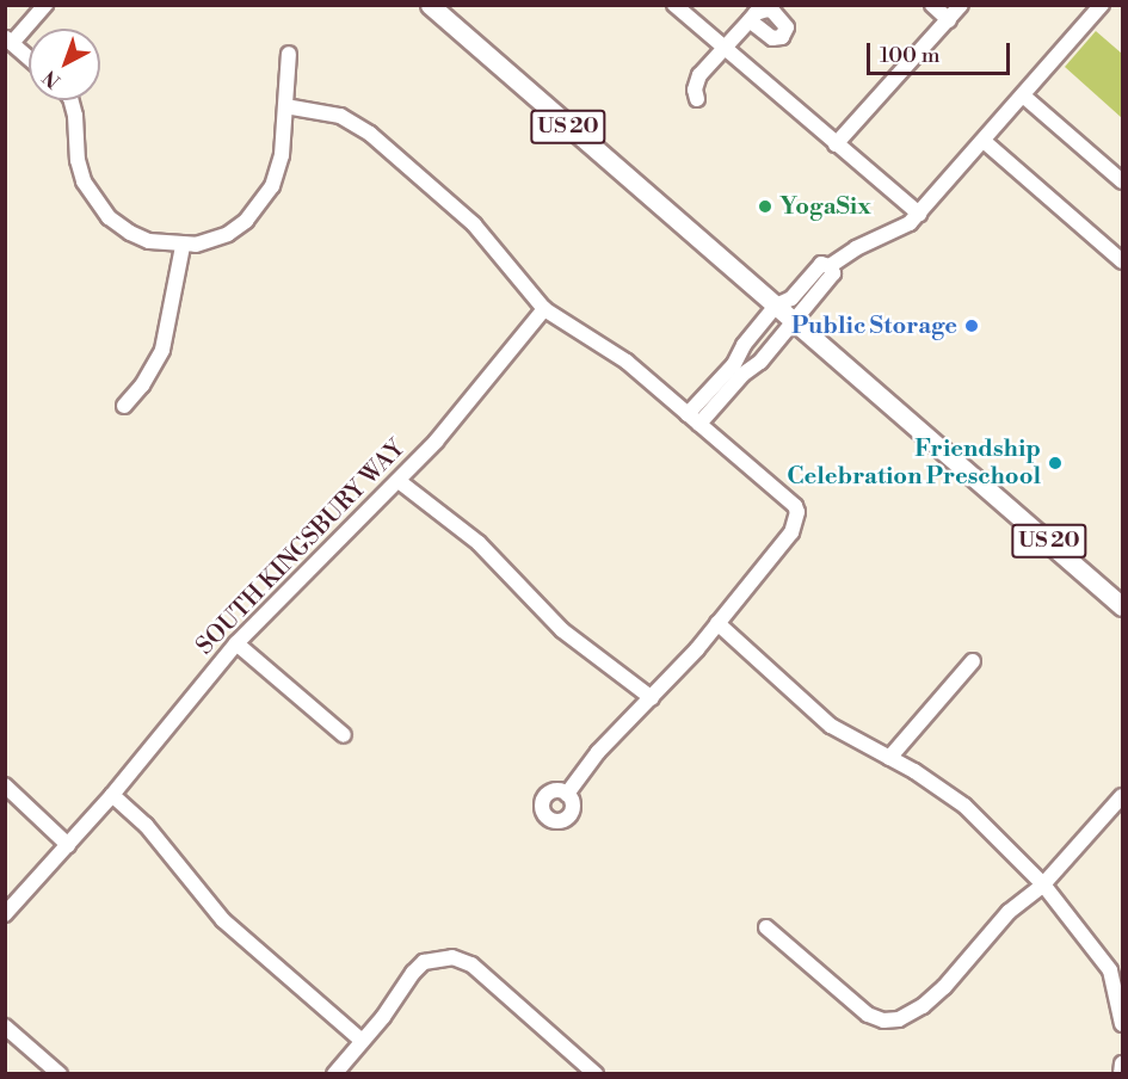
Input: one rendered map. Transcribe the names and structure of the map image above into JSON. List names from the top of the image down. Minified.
{"streets":{"main road":["US 20"],"street":["SOUTH KINGSBURY WAY"]},"places":["YogaSix","Public Storage","Friendship Celebration Preschool"],"scale_bar":"100 m","north":"bottom left"}
